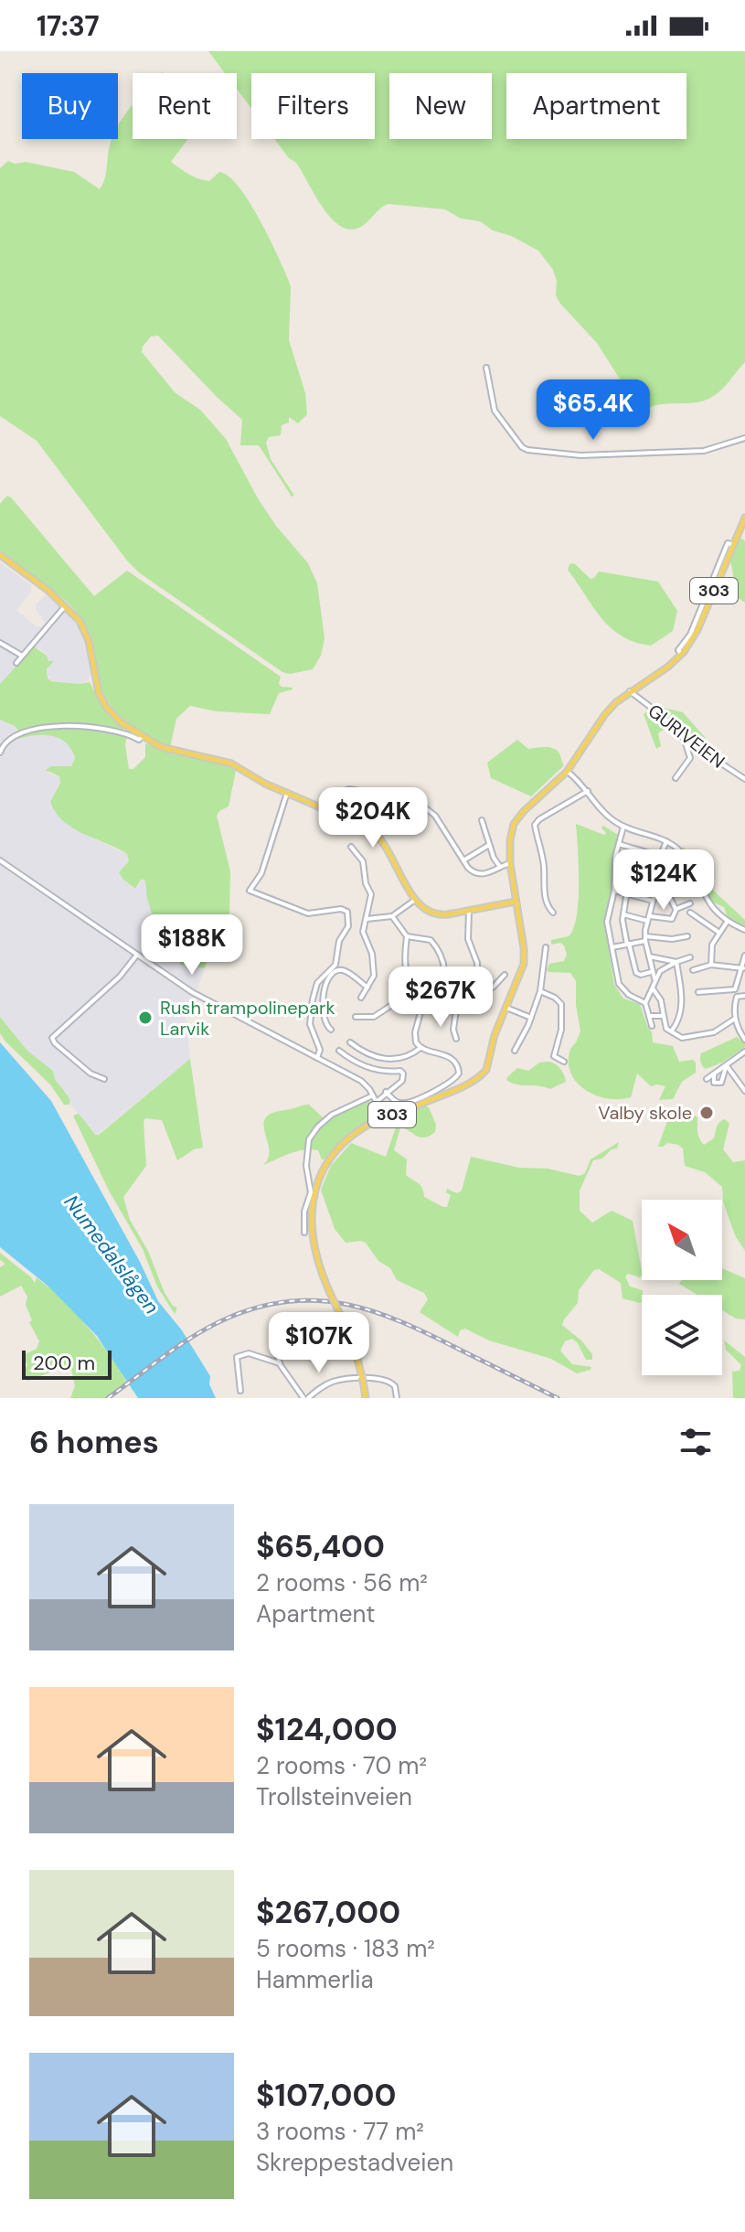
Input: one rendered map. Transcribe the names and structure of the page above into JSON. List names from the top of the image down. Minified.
{"streets":{"main road":["303"],"street":["GURIVEIEN"]},"crossings":[["303","GURIVEIEN"]],"water":["Numedalslågen"],"places":["Rush trampolinepark Larvik","Valby skole"],"scale_bar":"200 m","north":"top left","page":{"status":"17:37","chip":["Buy","Rent","Filters","New","Apartment"],"price":["$65.4K","$204K","$124K","$188K","$267K","$107K"],"scale":"200 m","heading":"6 homes","list":[{"name":"$65,400","note":"2 rooms · 56 m² · Apartment"},{"name":"$124,000","note":"2 rooms · 70 m² · Trollsteinveien"},{"name":"$267,000","note":"5 rooms · 183 m² · Hammerlia"},{"name":"$107,000","note":"3 rooms · 77 m² · Skreppestadveien"}]}}
